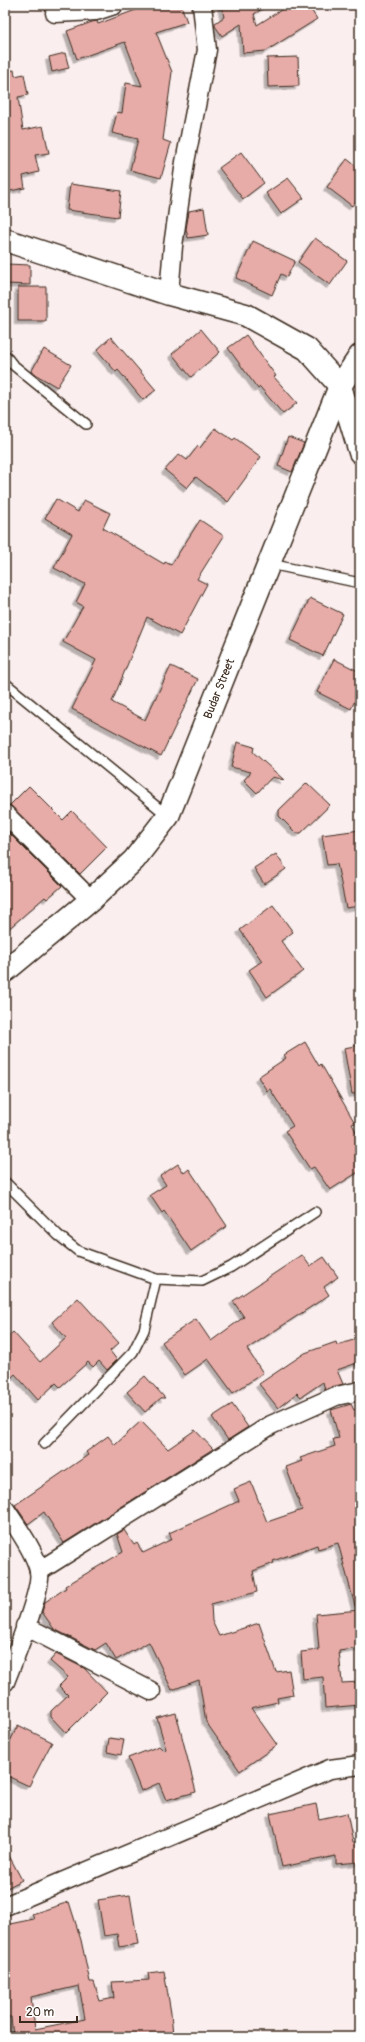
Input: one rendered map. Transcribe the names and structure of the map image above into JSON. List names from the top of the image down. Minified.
{"streets":{"main road":["Budar Street"]},"scale_bar":"20 m"}
